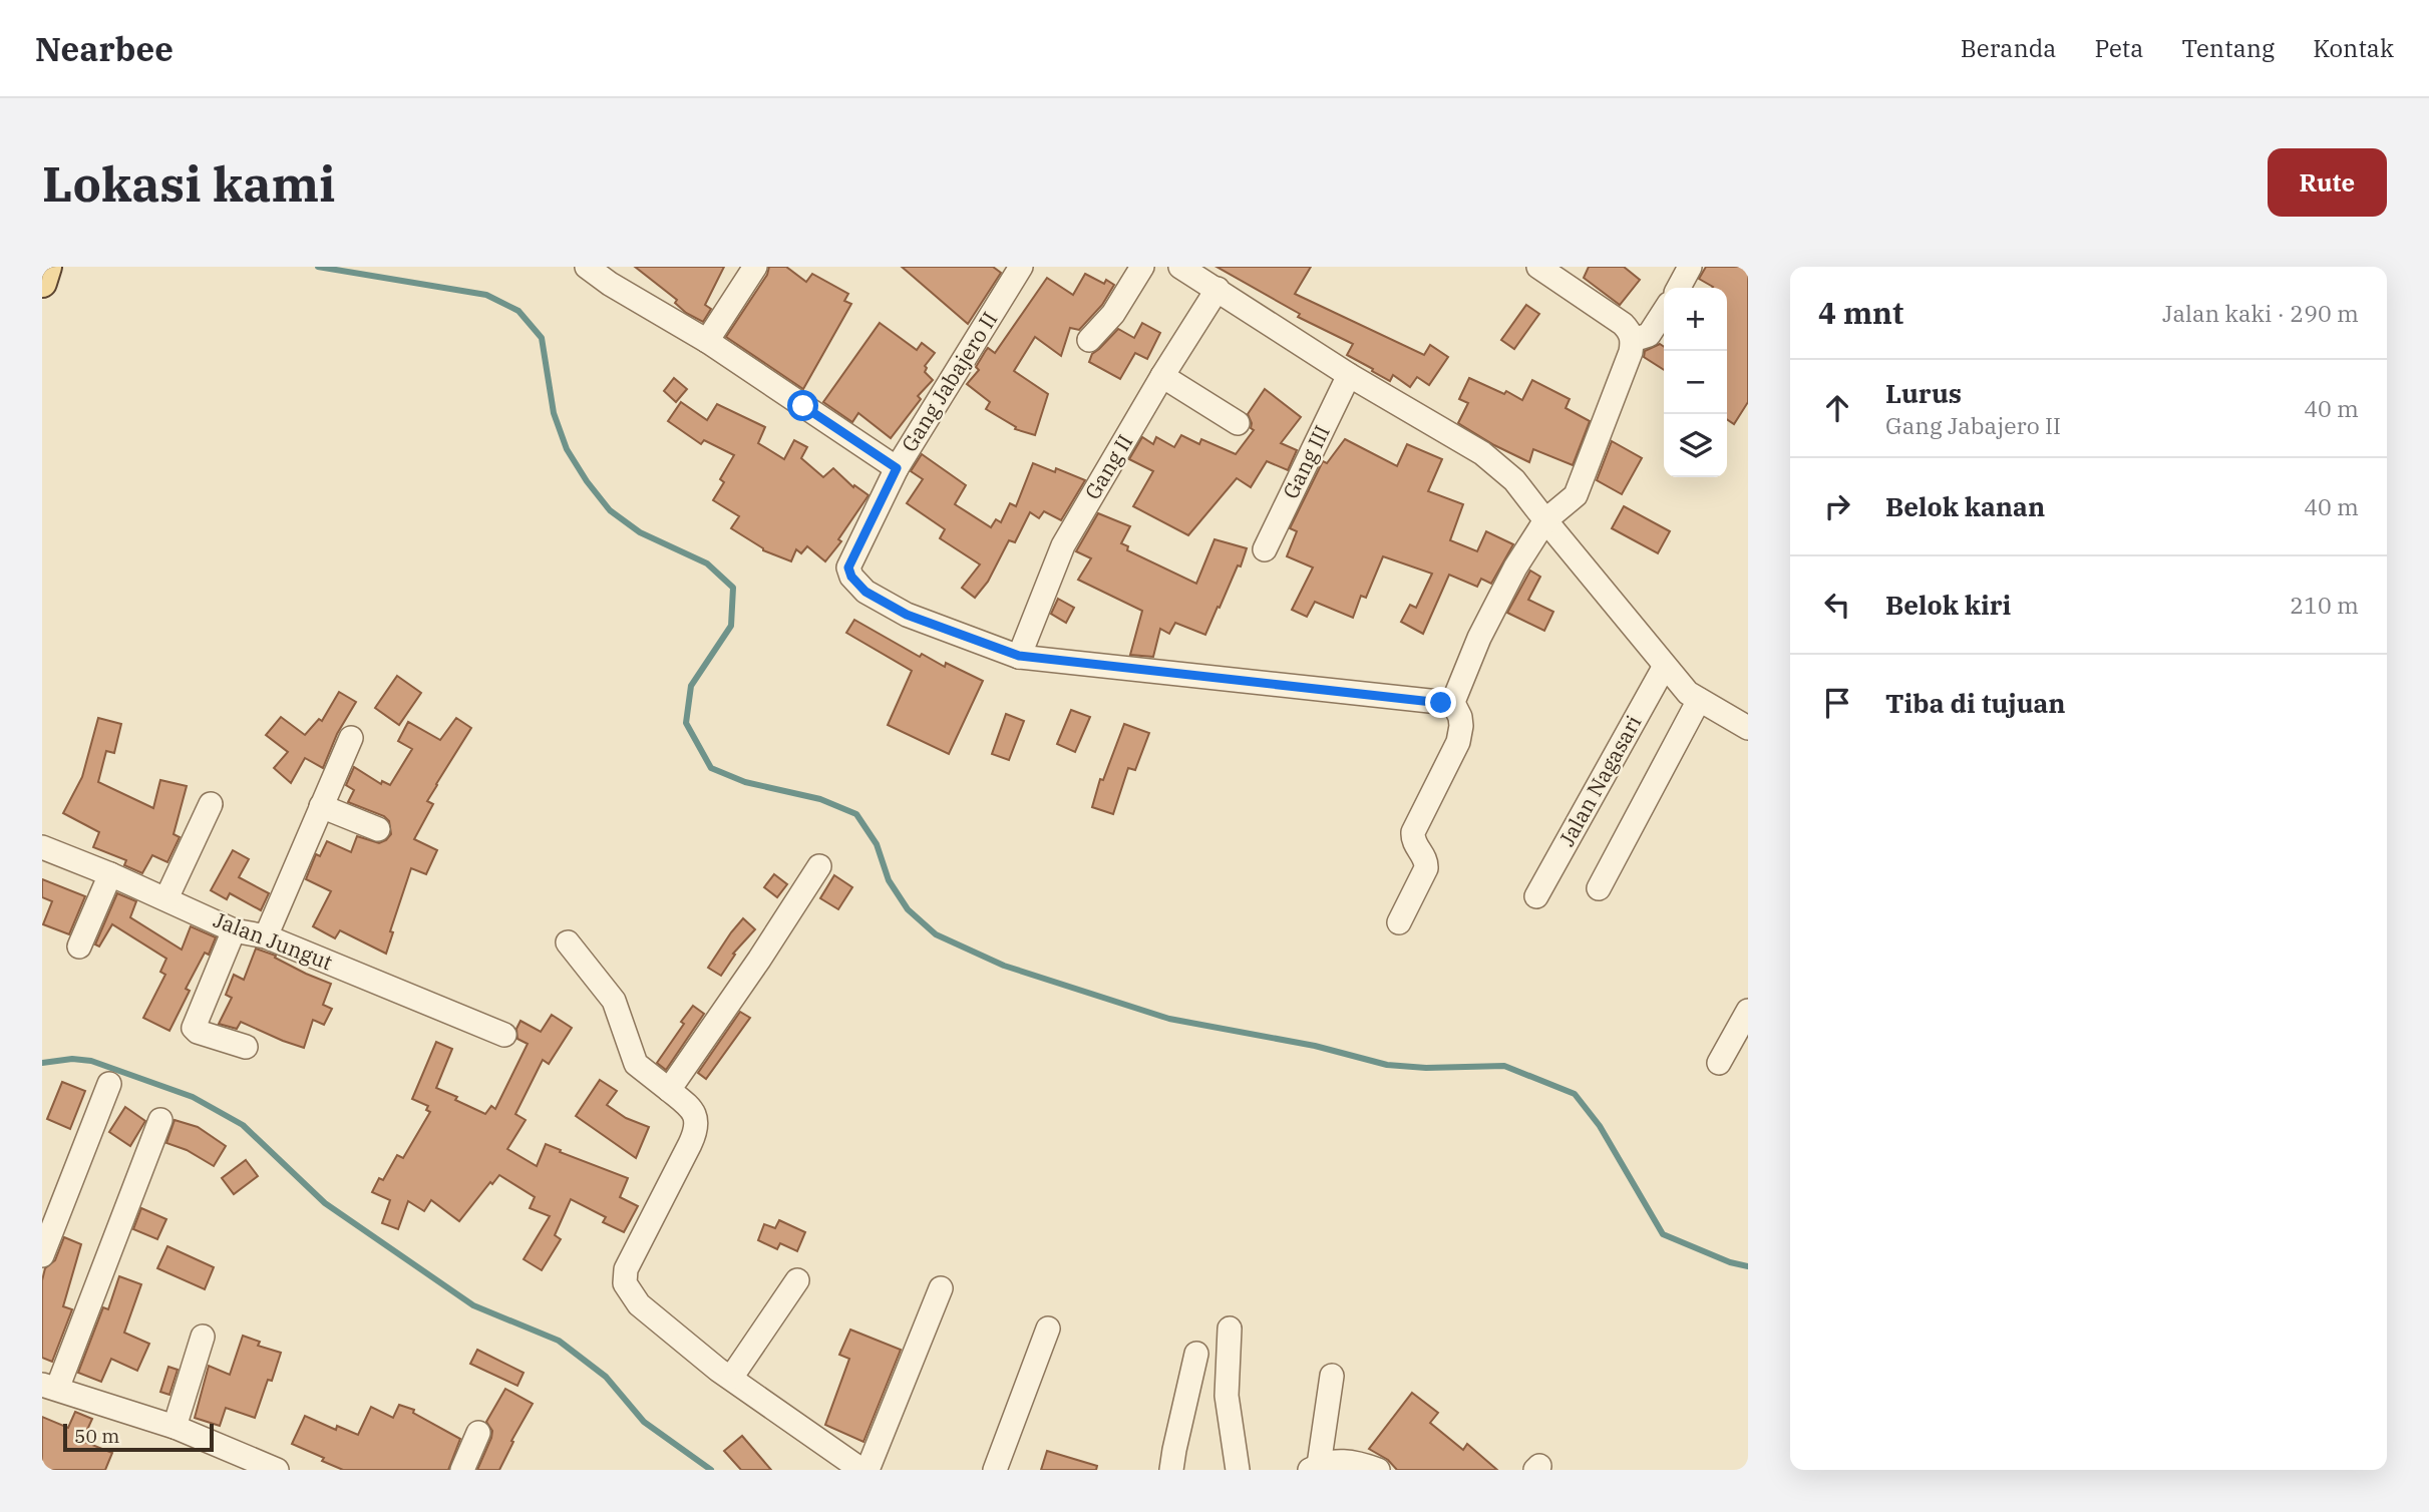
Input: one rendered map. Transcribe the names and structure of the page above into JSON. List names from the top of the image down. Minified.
{"streets":{"street":["Gang Jabajero II","Gang III","Gang II","Jalan Nagasari","Jalan Jungut"]},"scale_bar":"50 m","page":{"header":"Nearbee","nav":["Beranda","Peta","Tentang","Kontak"],"buttons":"Rute","title":"Lokasi kami","heading":["4 mnt","Jalan kaki · 290 m"],"map_buttons":["+","−"],"list":[["Lurus","Gang Jabajero II","40 m"],["Belok kanan","40 m"],["Belok kiri","210 m"],"Tiba di tujuan"],"scale":"50 m"}}
